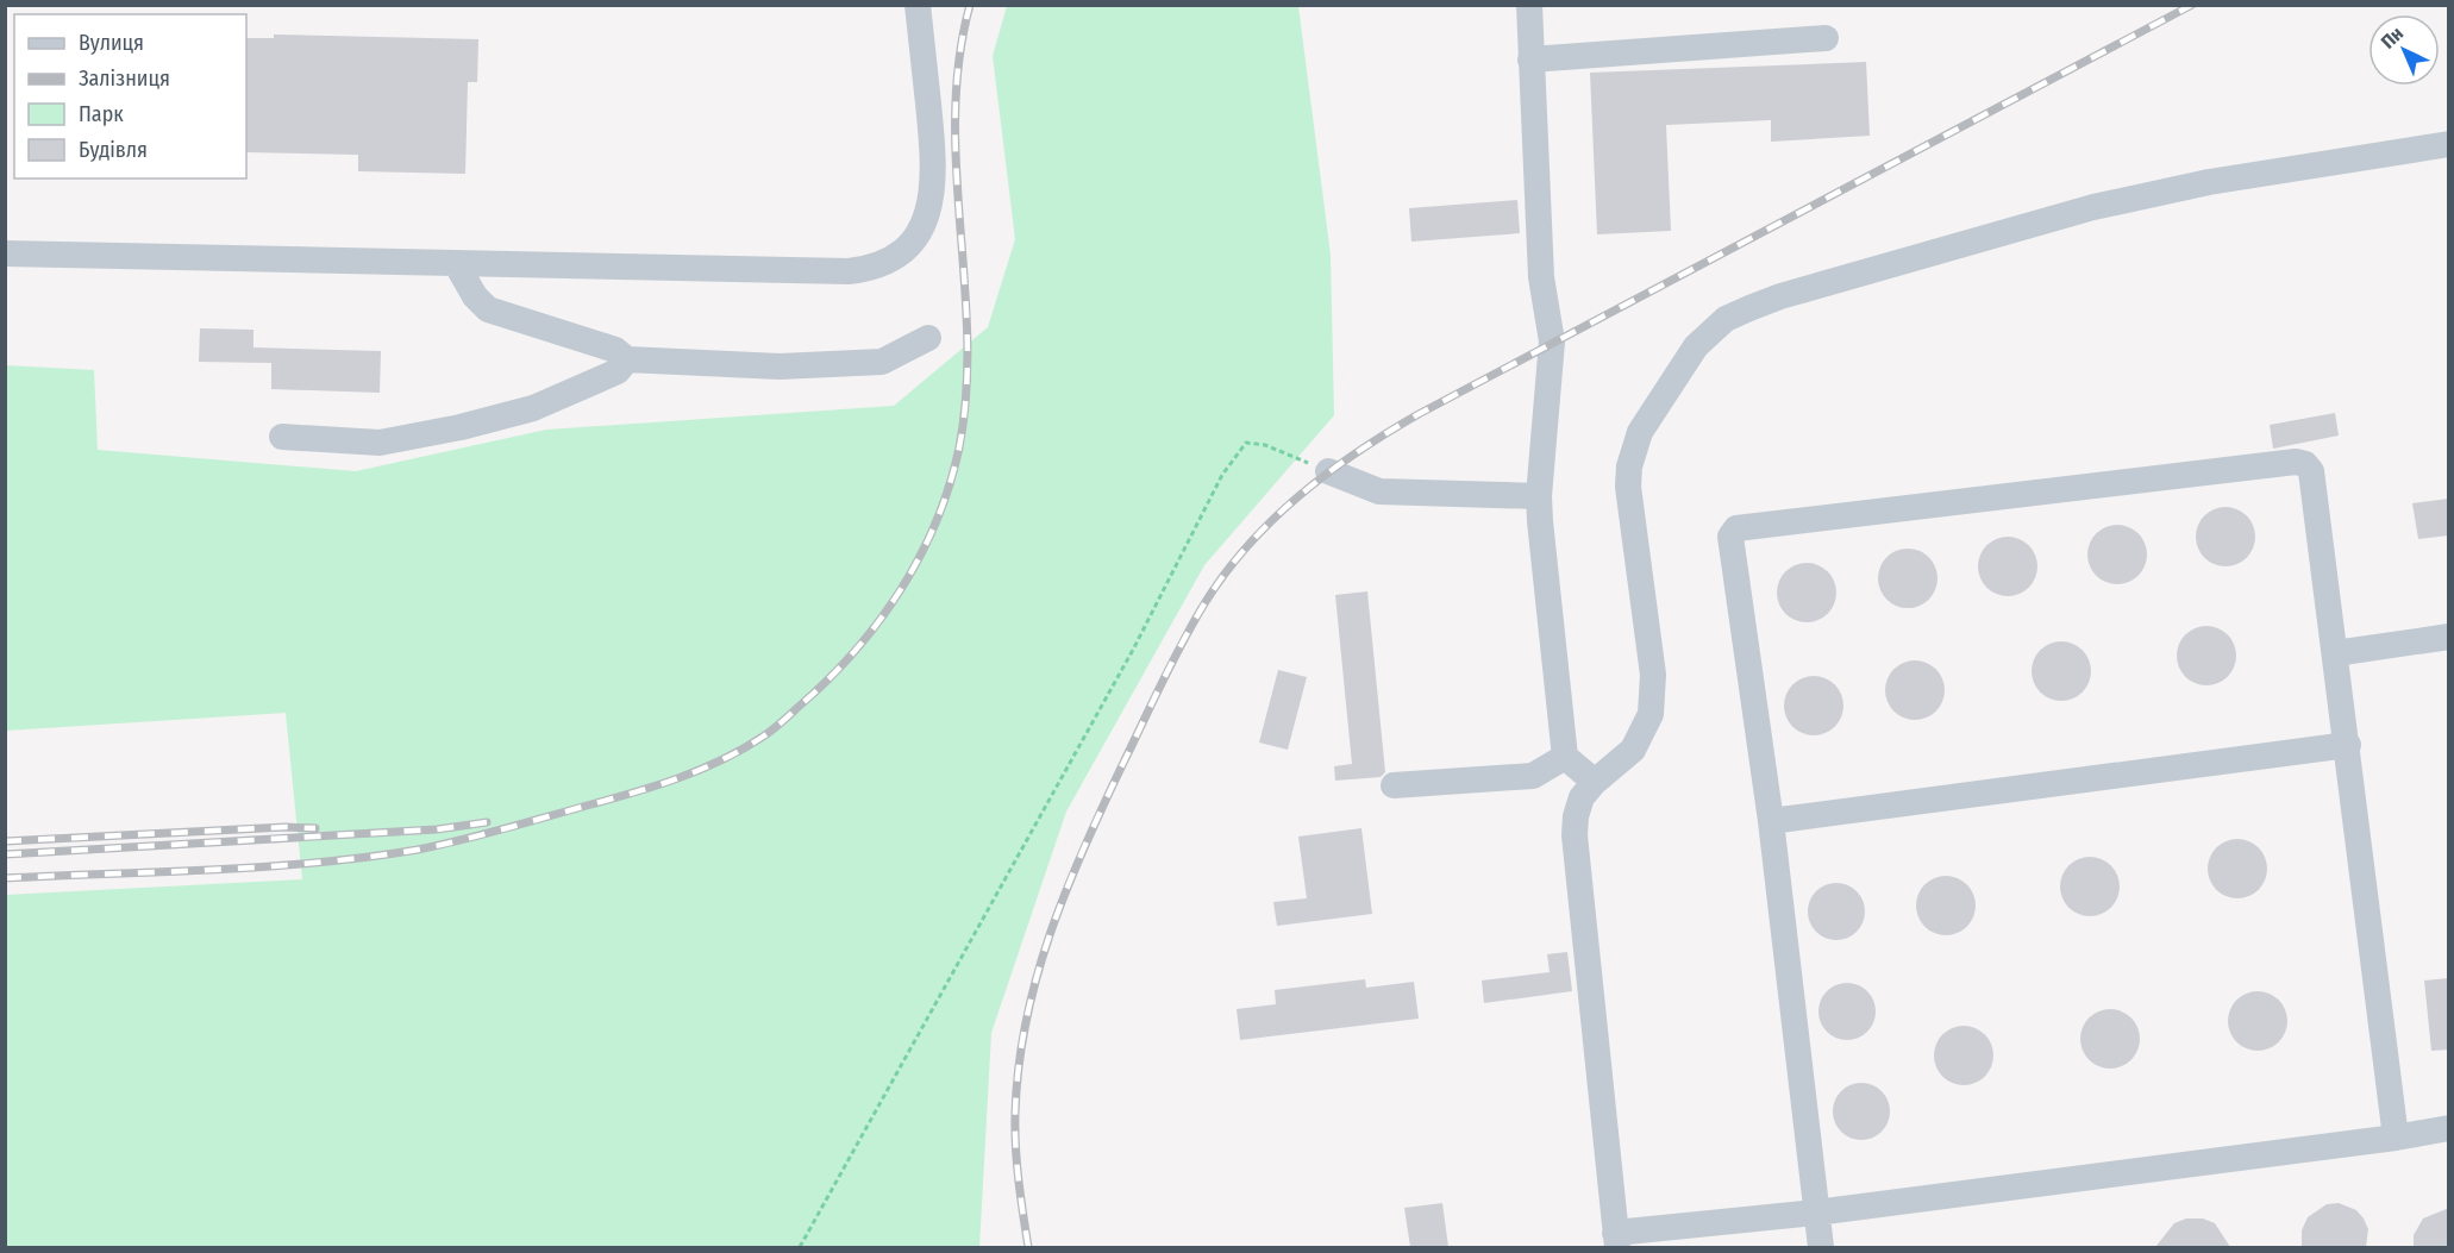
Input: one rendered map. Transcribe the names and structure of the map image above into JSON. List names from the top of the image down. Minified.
{"legend":["Вулиця","Залізниця","Парк","Будівля"],"north":"top left"}
